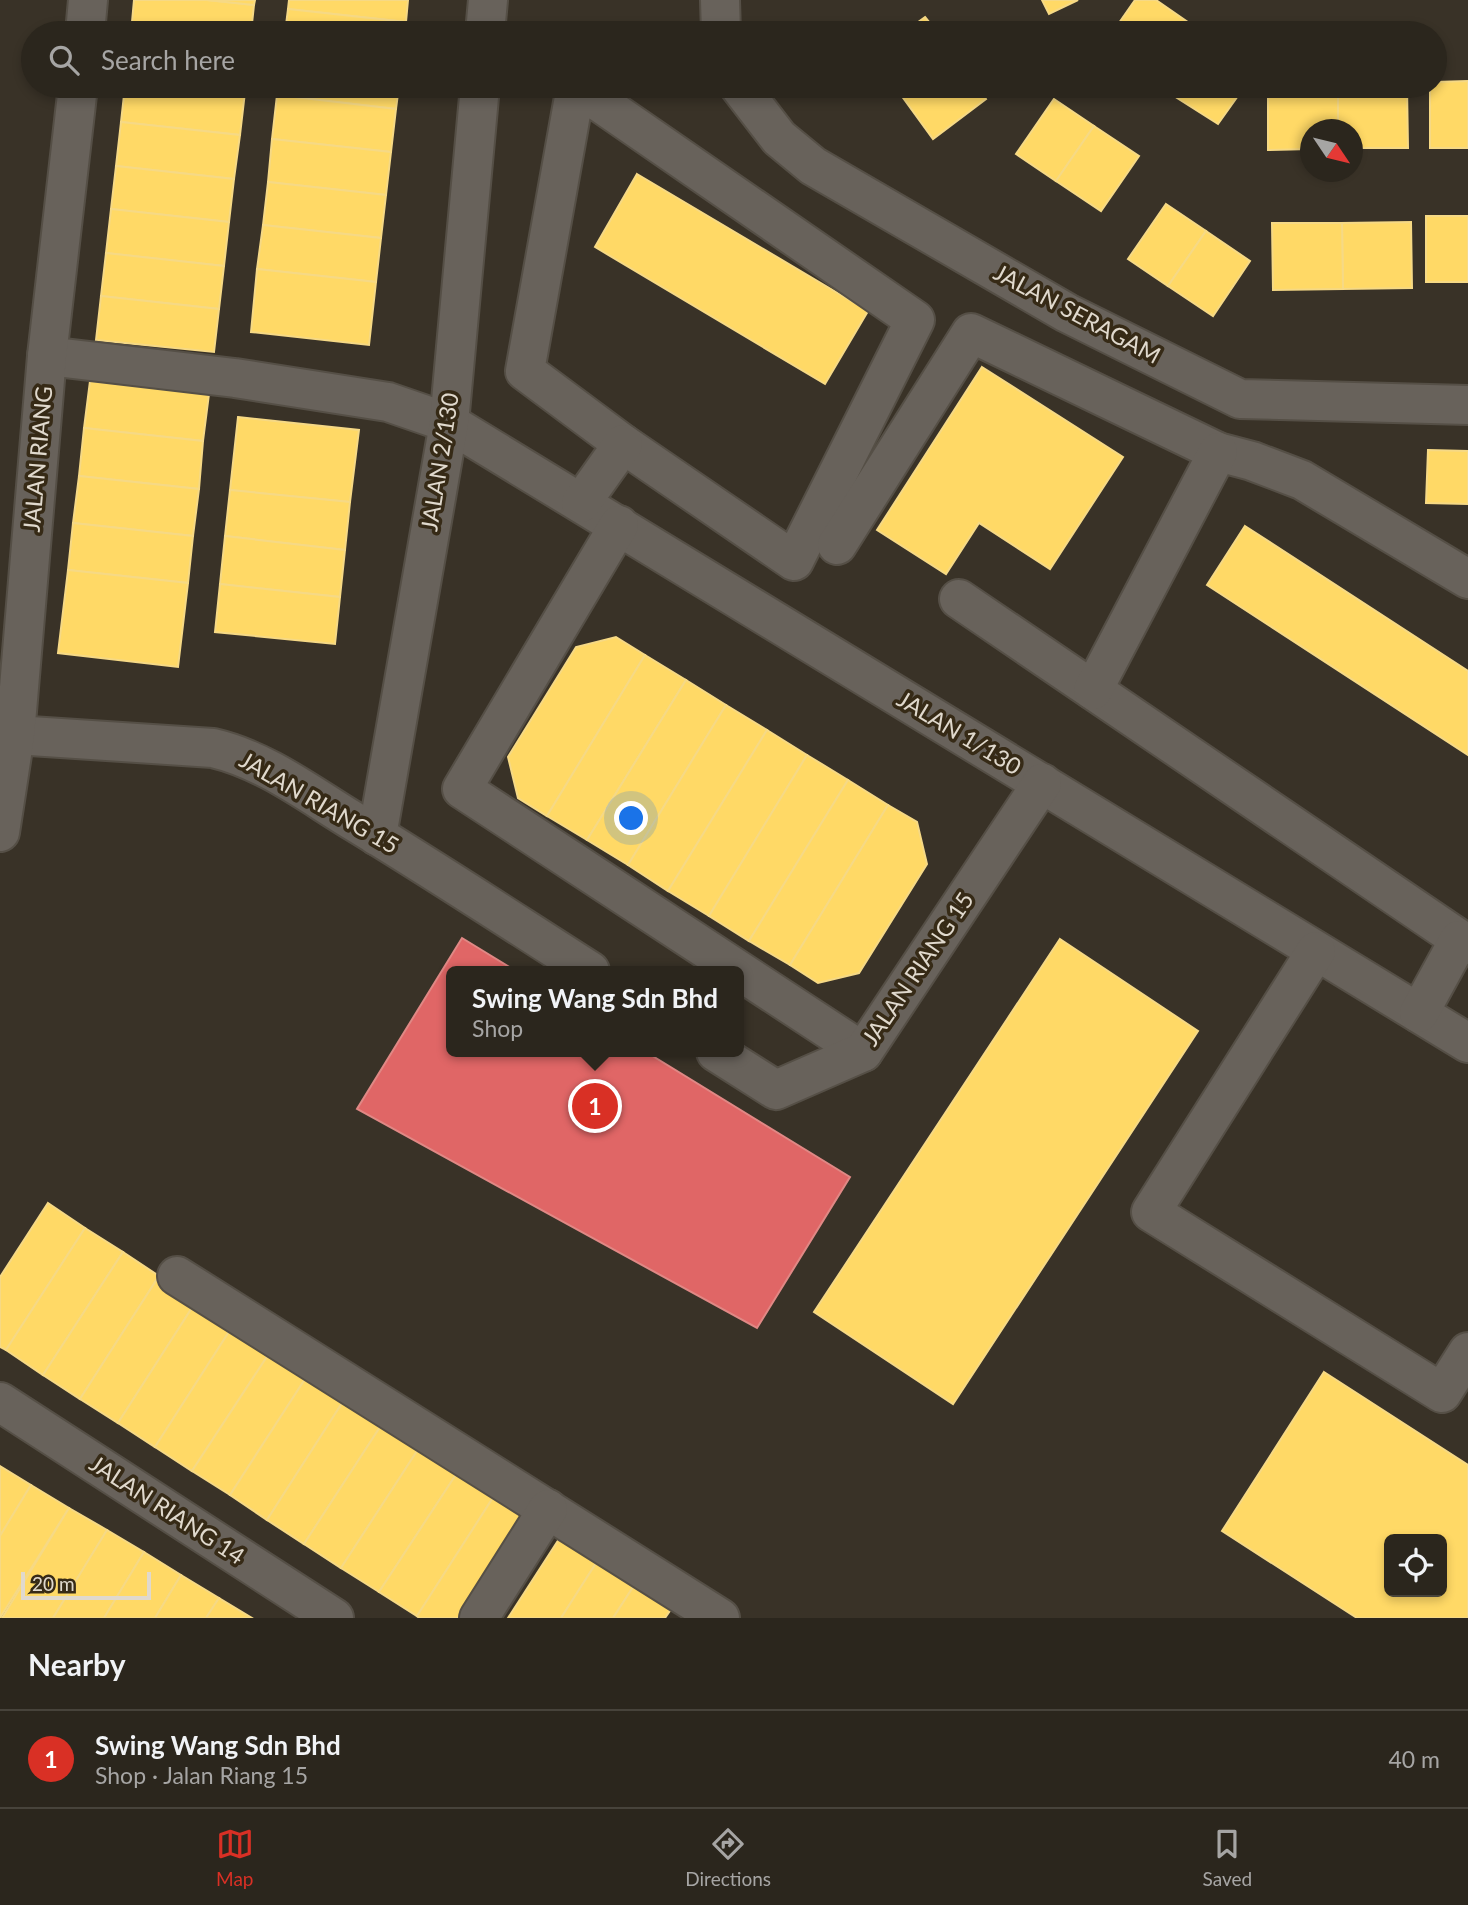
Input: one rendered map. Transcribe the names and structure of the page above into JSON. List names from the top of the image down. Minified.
{"streets":{"street":["JALAN SERAGAM","JALAN RIANG","JALAN 2/130","JALAN 1/130","JALAN RIANG 15","JALAN RIANG 14"]},"crossings":[["JALAN RIANG","JALAN 1/130"],["JALAN RIANG","JALAN RIANG 15"],["JALAN 2/130","JALAN 1/130"],["JALAN 2/130","JALAN RIANG 15"],["JALAN 1/130","JALAN RIANG 15"]],"scale_bar":"20 m","north":"bottom right","page":{"search":"Search here","popup":["Swing Wang Sdn Bhd","Shop"],"pins":"1","scale":"20 m","heading":"Nearby","list":[{"mark":"1","name":"Swing Wang Sdn Bhd","note":"Shop · Jalan Riang 15","value":"40 m"}],"nav":["Map","Directions","Saved"]}}
